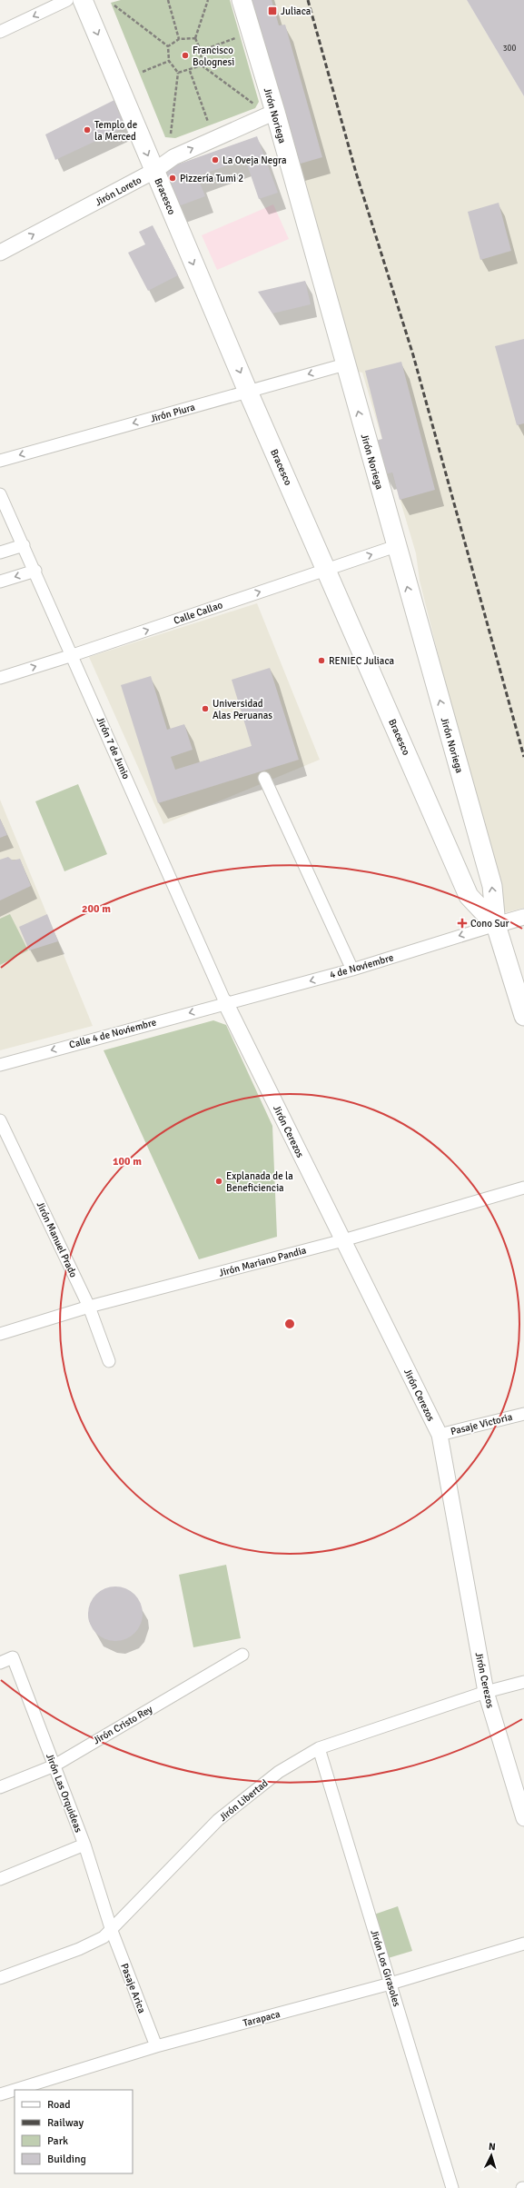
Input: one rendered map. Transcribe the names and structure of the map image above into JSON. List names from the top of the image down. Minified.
{"streets":{"main road":["Jirón Noriega","Bracesco"],"street":["Jirón Loreto","Jirón Piura","Calle Callao","Jirón 7 de Junio","4 de Noviembre","Calle 4 de Noviembre","Jirón Cerezos","Jirón Manuel Prado","Jirón Mariano Pandia","Pasaje Victoria","Jirón Cristo Rey","Jirón Las Orquideas","Jirón Libertad","Jirón Los Girasoles","Pasaje Arica","Tarapaca"]},"crossings":[["Jirón Noriega","Jirón Loreto"],["Jirón Noriega","Bracesco"],["Jirón Noriega","Jirón Piura"],["Jirón Noriega","Calle Callao"],["Jirón Noriega","4 de Noviembre"],["Jirón Loreto","Bracesco"],["Bracesco","Jirón Piura"],["Bracesco","Calle Callao"],["Bracesco","4 de Noviembre"],["Calle Callao","Jirón 7 de Junio"],["Jirón 7 de Junio","4 de Noviembre"],["Jirón 7 de Junio","Calle 4 de Noviembre"],["Jirón 7 de Junio","Jirón Cerezos"],["4 de Noviembre","Calle 4 de Noviembre"],["4 de Noviembre","Jirón Cerezos"],["Calle 4 de Noviembre","Jirón Cerezos"],["Jirón Cerezos","Jirón Mariano Pandia"],["Jirón Cerezos","Pasaje Victoria"],["Jirón Cerezos","Jirón Libertad"],["Jirón Manuel Prado","Jirón Mariano Pandia"],["Jirón Cristo Rey","Jirón Las Orquideas"],["Jirón Las Orquideas","Jirón Libertad"],["Jirón Las Orquideas","Pasaje Arica"],["Jirón Libertad","Jirón Los Girasoles"],["Jirón Libertad","Pasaje Arica"],["Jirón Los Girasoles","Tarapaca"],["Pasaje Arica","Tarapaca"]],"one_way":["Jirón Noriega","Jirón Loreto","Bracesco","Jirón Piura","Calle Callao","4 de Noviembre","Calle 4 de Noviembre"],"places":{"transit":["Juliaca"],"other":["Francisco Bolognesi","Templo de la Merced","La Oveja Negra","Pizzería Tumi 2","RENIEC Juliaca","Universidad Alas Peruanas","Explanada de la Beneficiencia"],"health":["Cono Sur"]},"house_numbers":["300"],"legend":["Road","Railway","Park","Building"],"north":"top","rings":["200 m","100 m"]}
